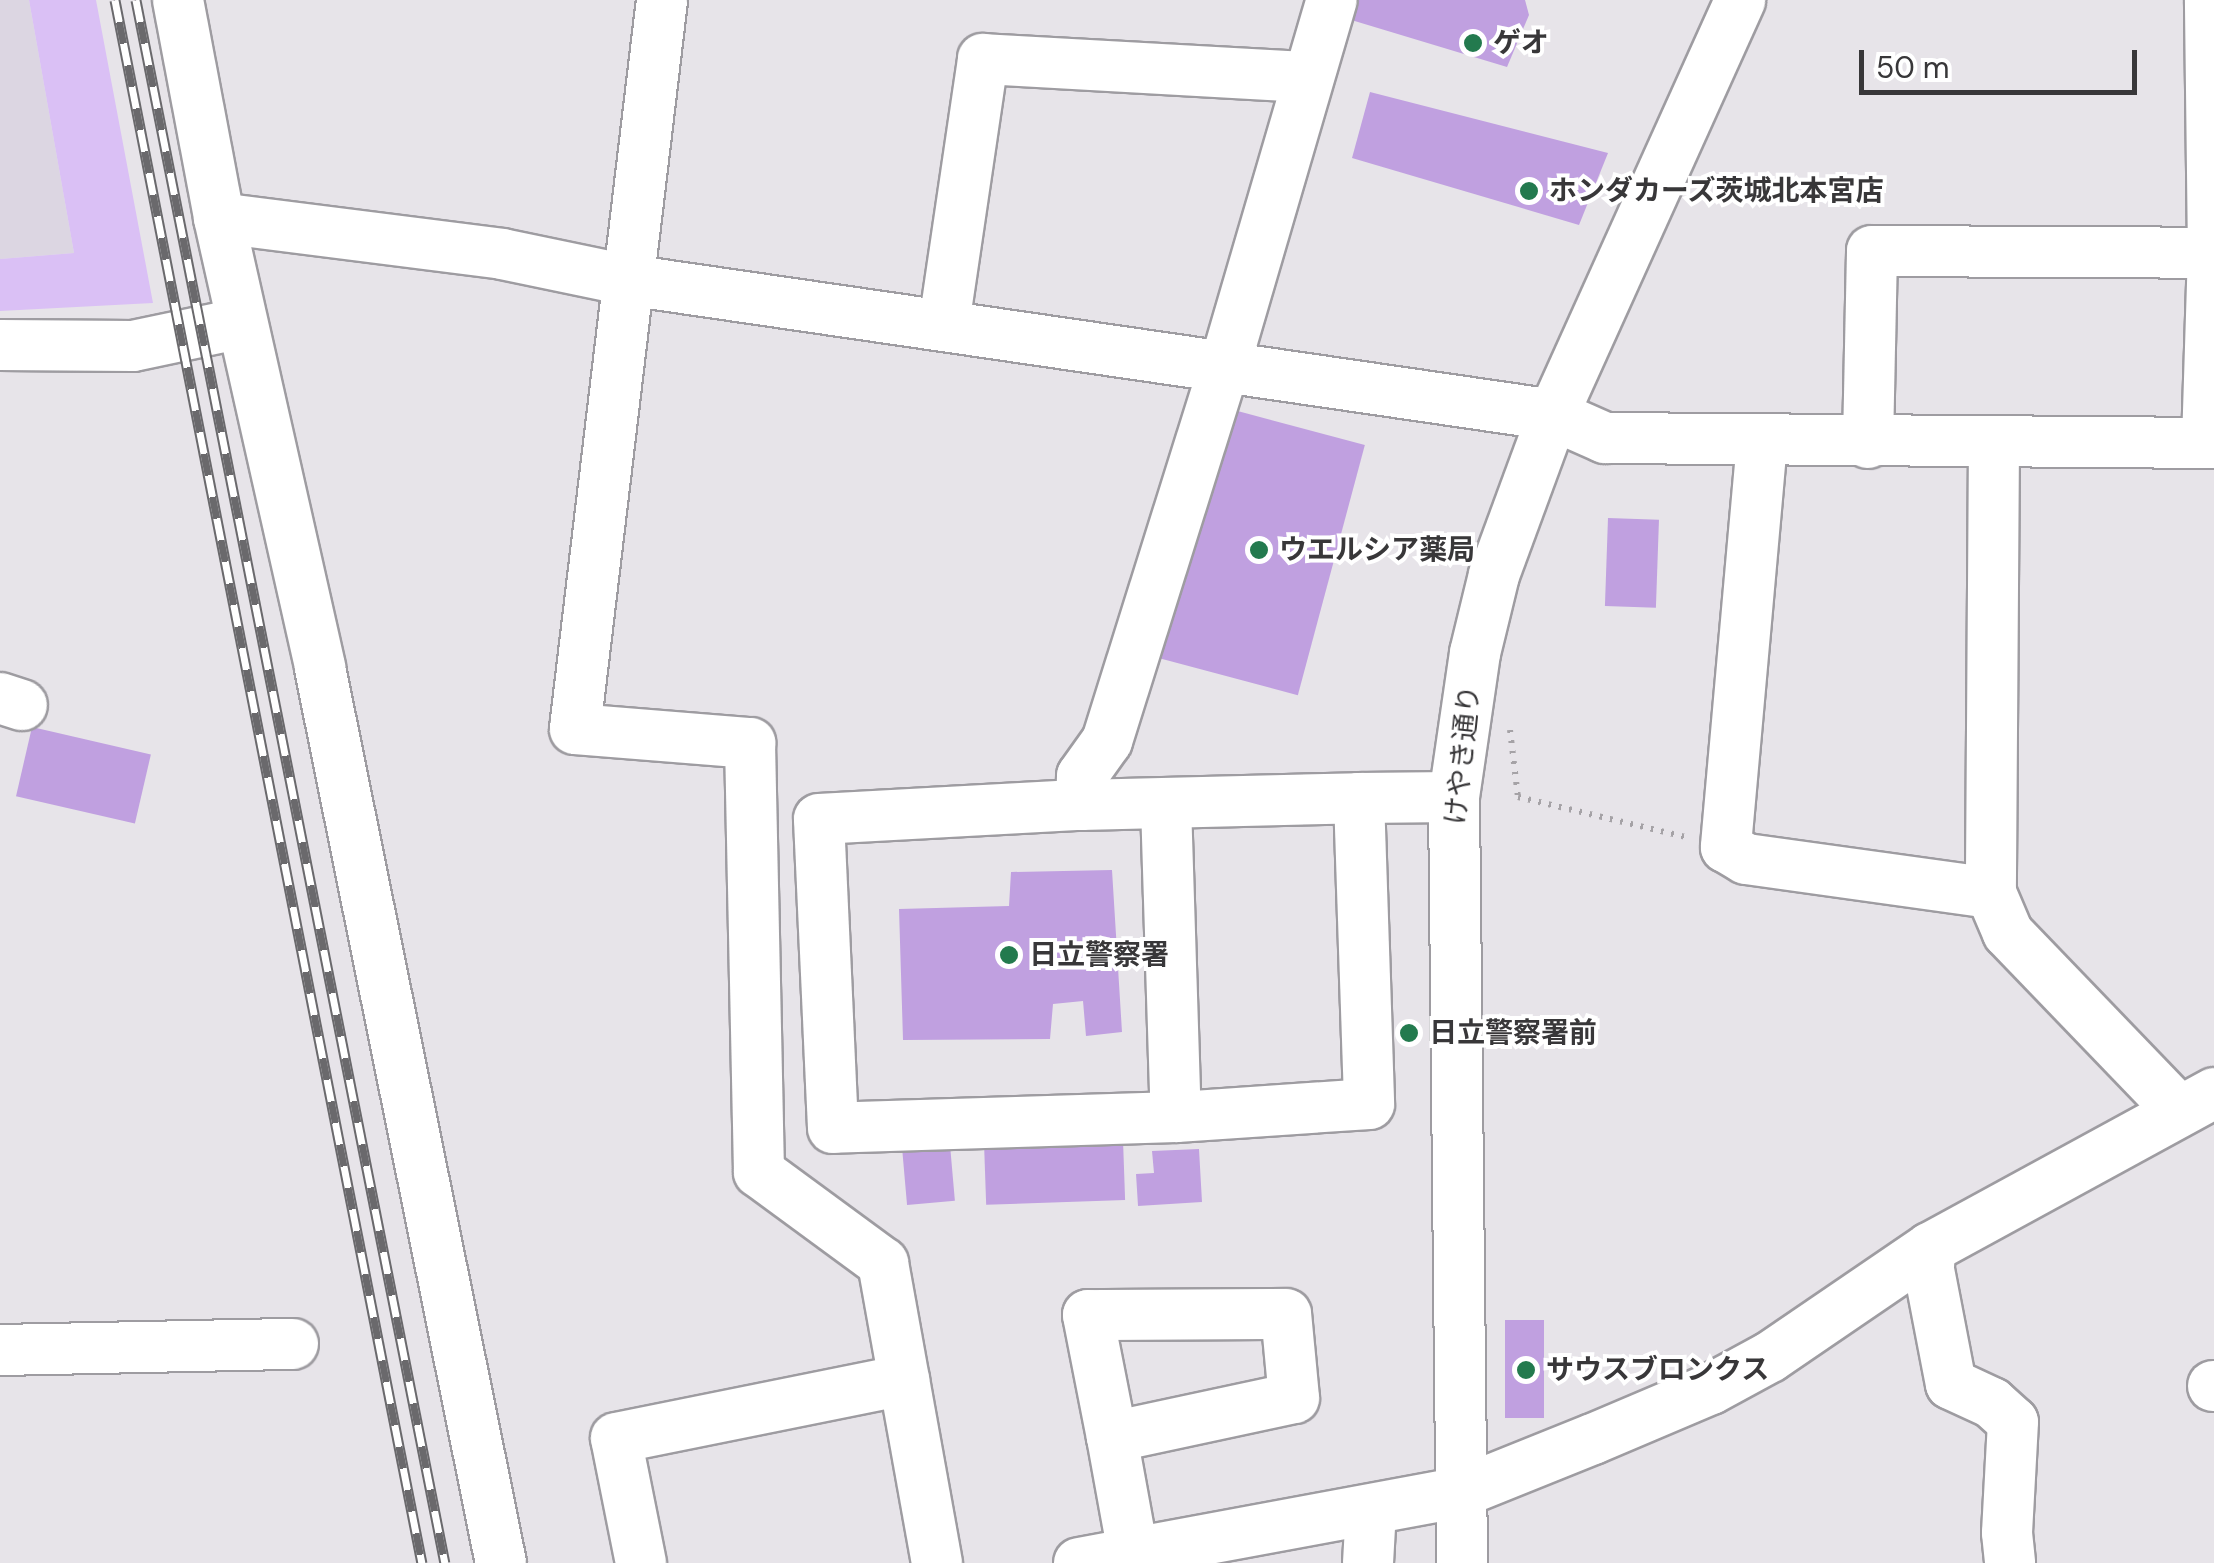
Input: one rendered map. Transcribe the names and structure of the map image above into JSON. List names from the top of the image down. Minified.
{"streets":{"street":["けやき通り"]},"places":["ゲオ","ホンダカーズ茨城北本宮店","ウエルシア薬局","日立警察署","日立警察署前","サウスブロンクス"],"scale_bar":"50 m"}
